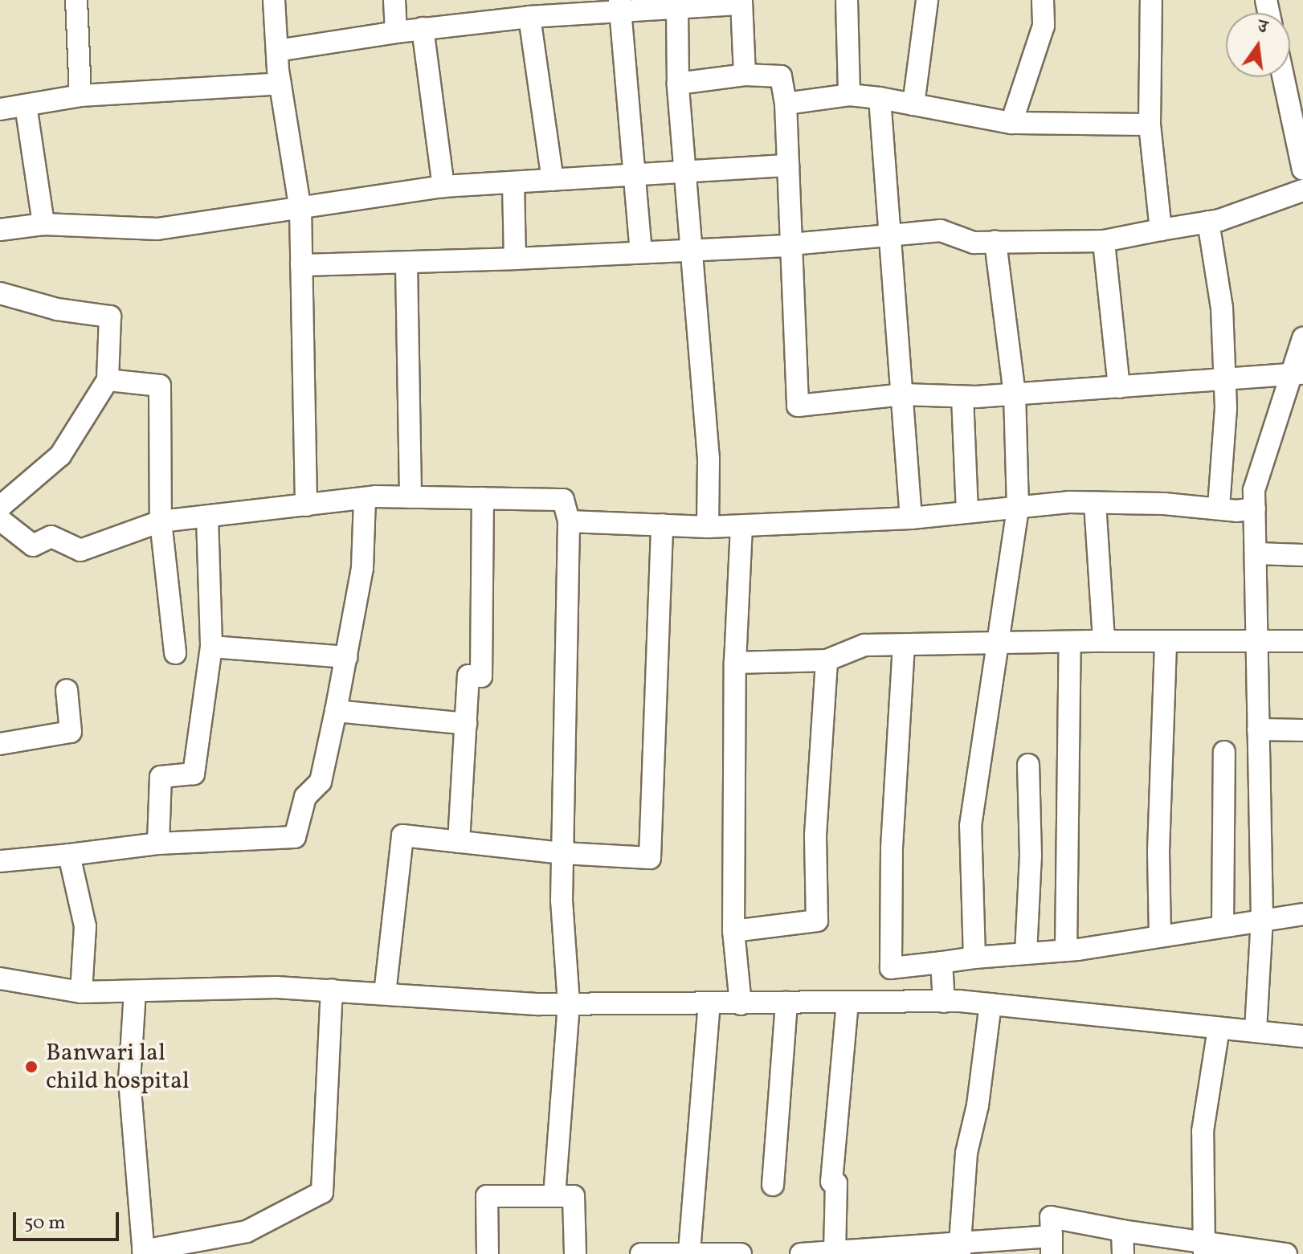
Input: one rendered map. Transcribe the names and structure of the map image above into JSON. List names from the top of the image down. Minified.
{"places":["Banwari lal child hospital"],"scale_bar":"50 m","north":"top"}
